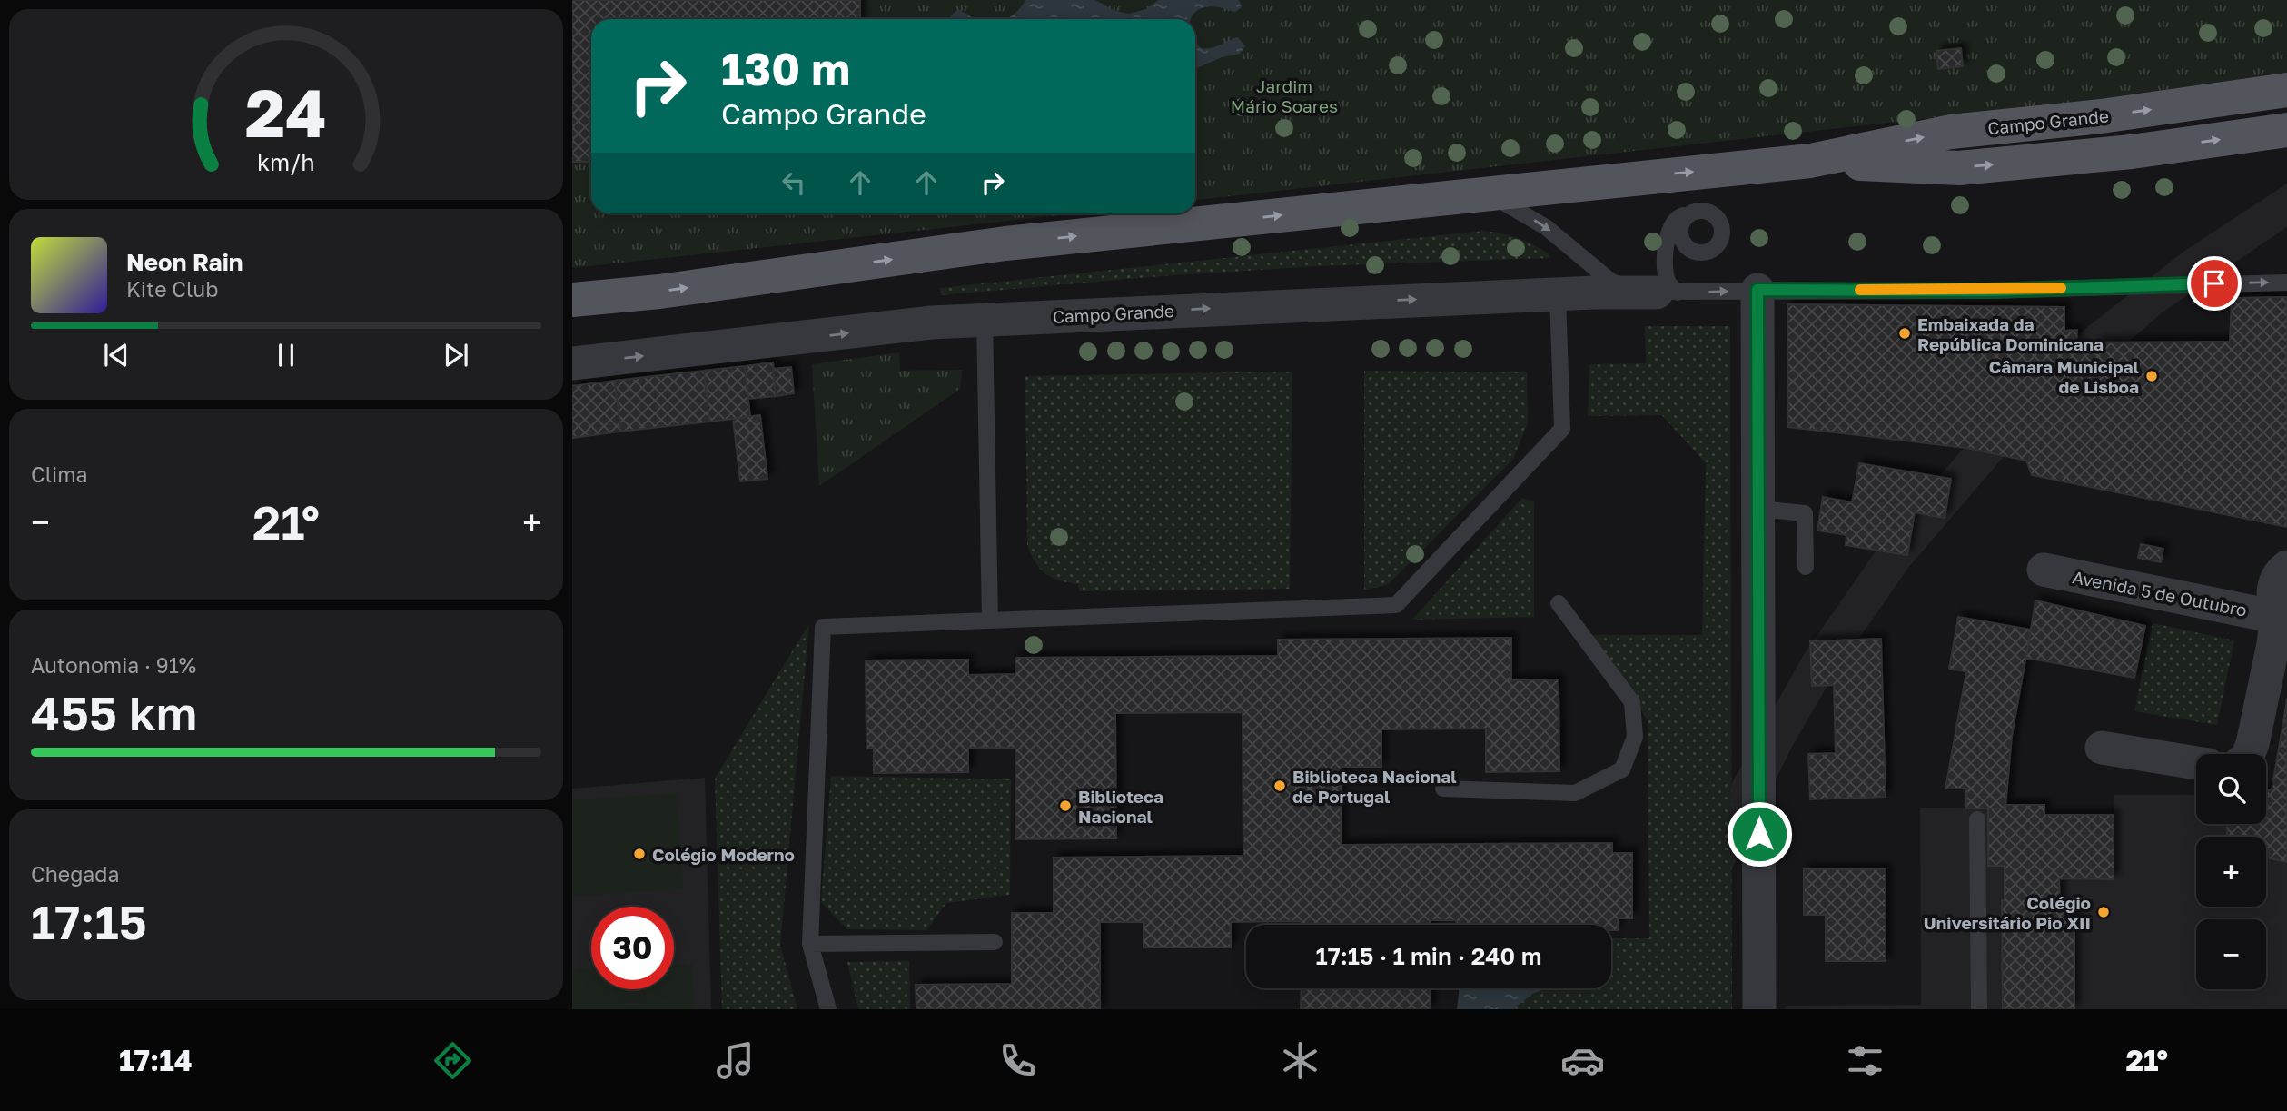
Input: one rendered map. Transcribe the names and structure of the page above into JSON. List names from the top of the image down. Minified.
{"streets":{"main road":["Campo Grande"],"street":["Avenida 5 de Outubro"]},"one_way":["Campo Grande"],"parks":["Jardim Mário Soares"],"places":["Embaixada da República Dominicana","Câmara Municipal de Lisboa","Biblioteca Nacional de Portugal","Biblioteca Nacional","Colégio Moderno","Colégio Universitário Pio XII"],"page":{"turn":["130 m","Campo Grande"],"song":["Neon Rain","Kite Club"],"tile":["Clima",["Autonomia · 91%","455 km"],["Chegada","17:15"]],"heat":["−","21°","+"],"map_buttons":["+","−"],"limit":"30","trip":"17:15 · 1 min · 240 m","tabs":["17:14","21°"],"gauge":["24","km/h"]}}
